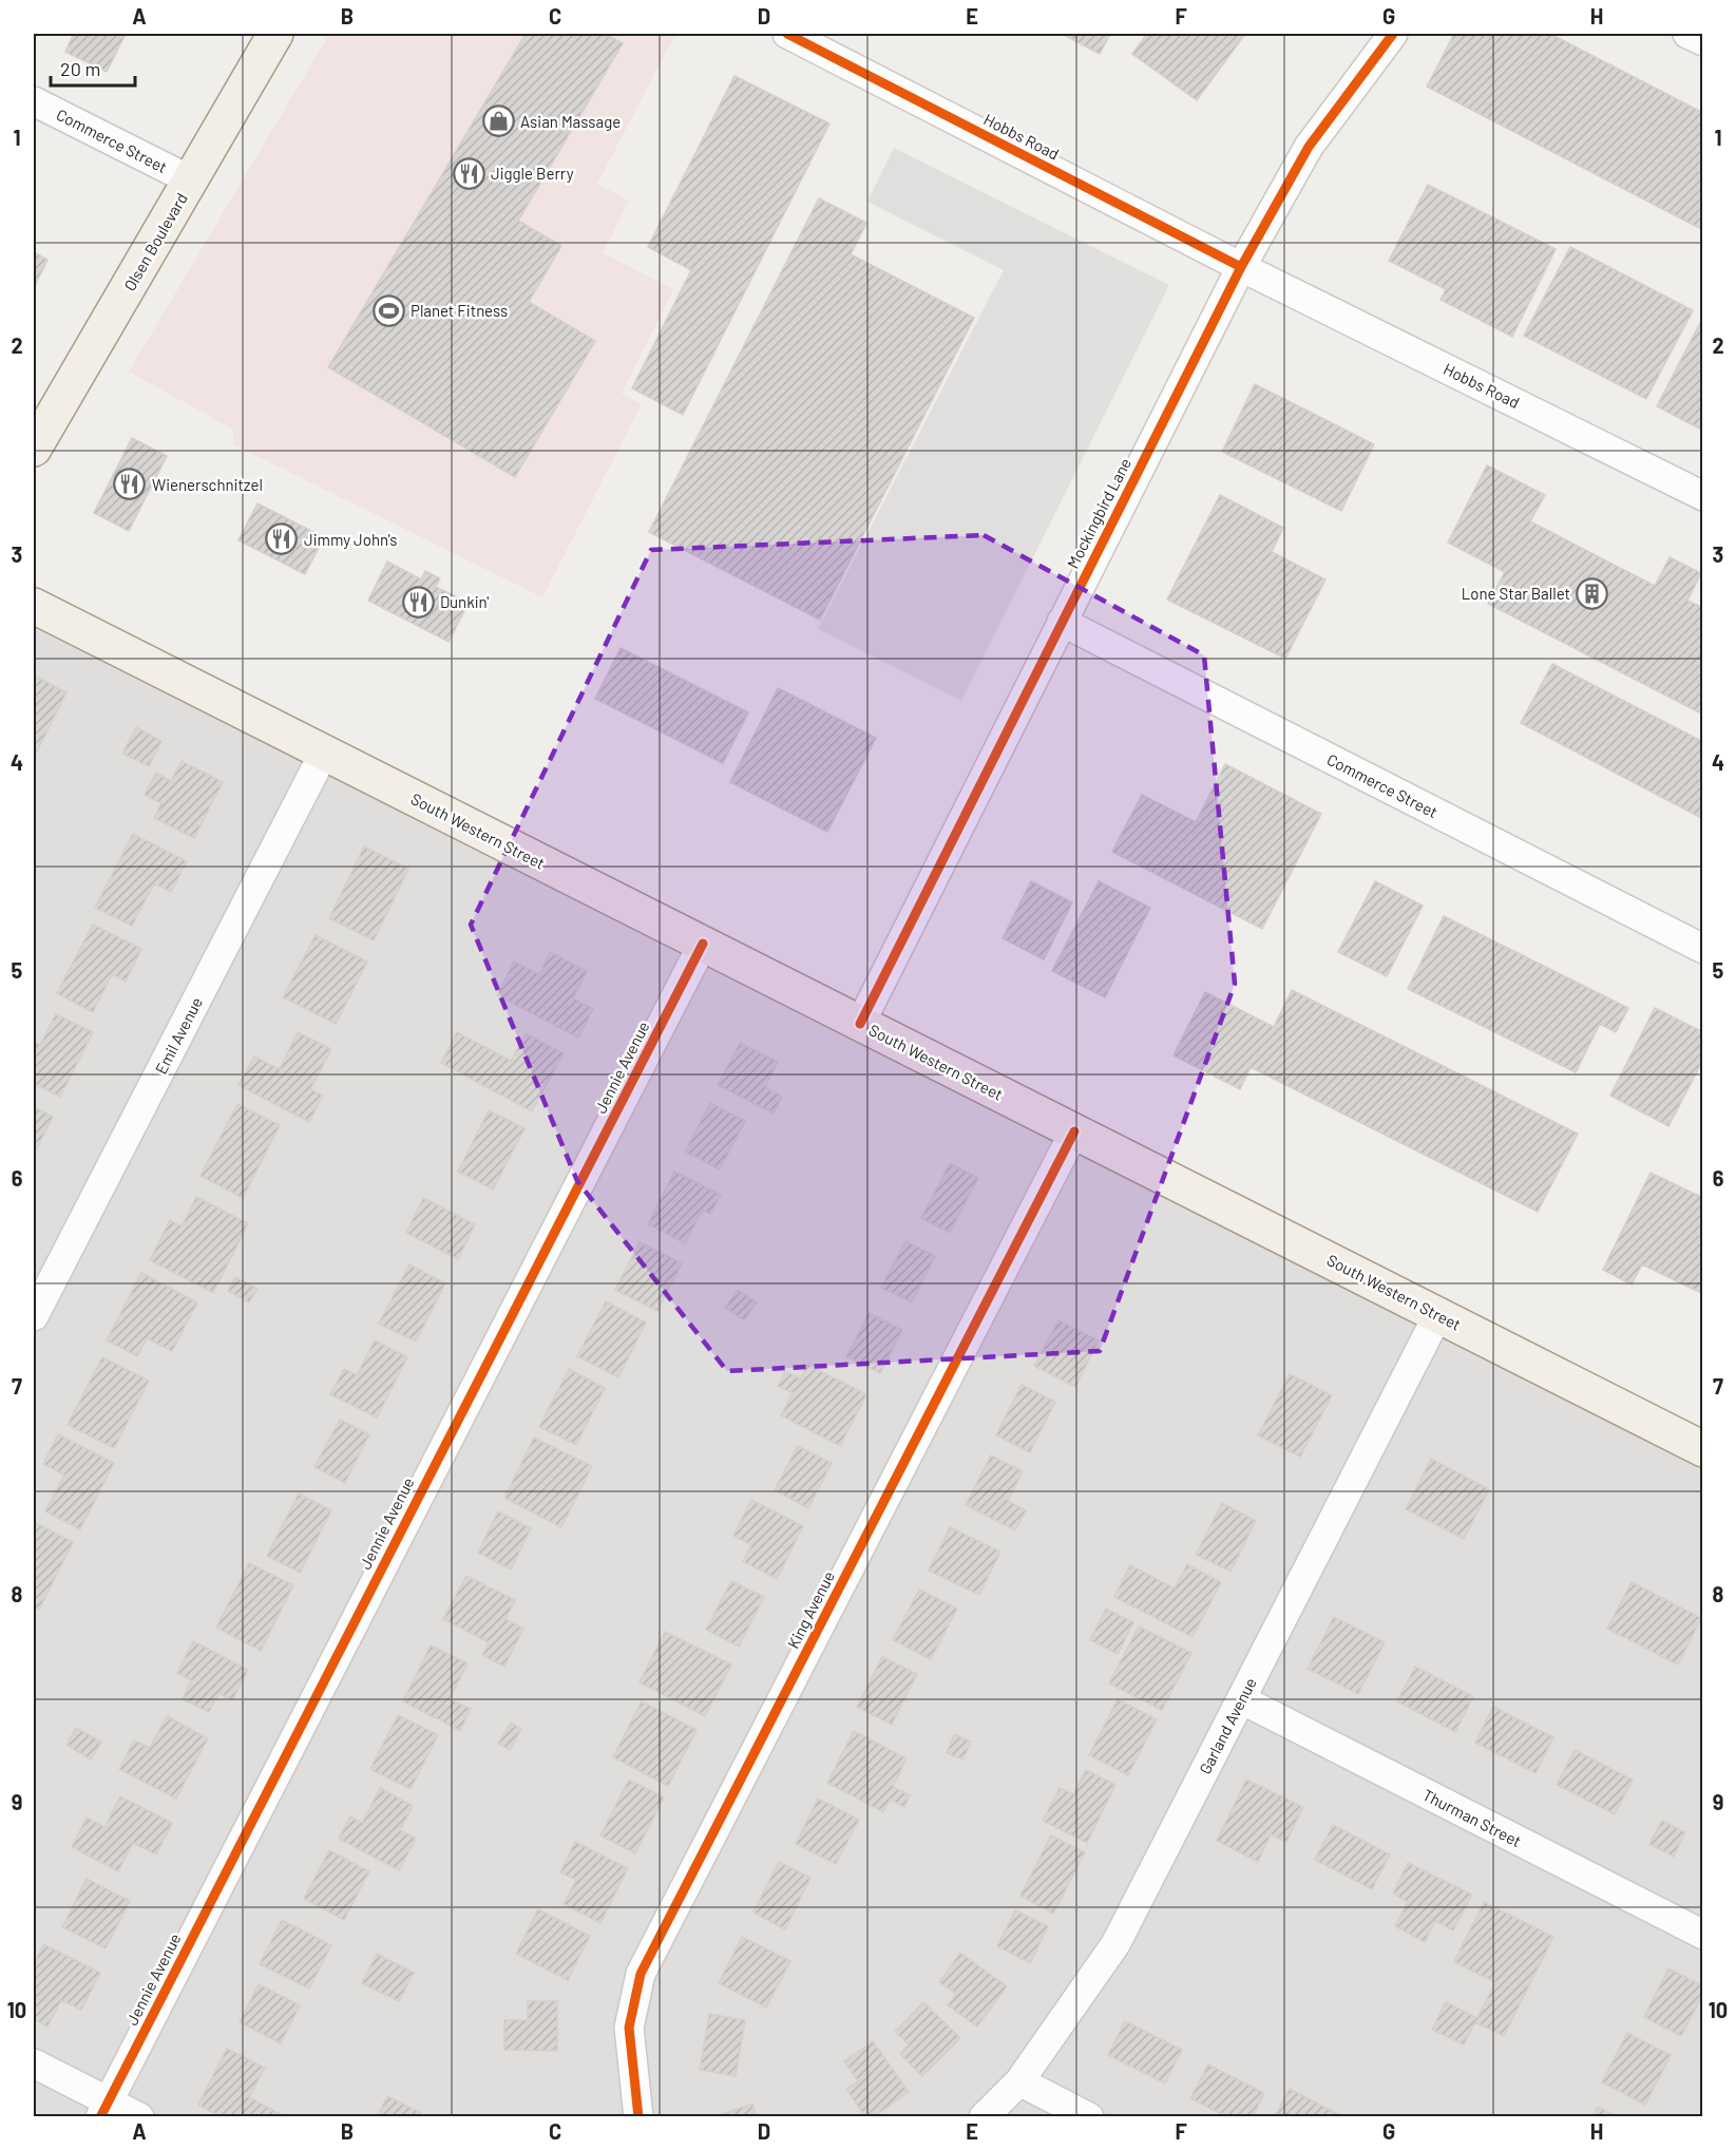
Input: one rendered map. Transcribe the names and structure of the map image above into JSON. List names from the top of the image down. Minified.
{"streets":{"main road":["Olsen Boulevard","South Western Street"],"street":["Hobbs Road","Commerce Street","Mockingbird Lane","Emil Avenue","Jennie Avenue","King Avenue","Garland Avenue","Thurman Street"]},"crossings":[["Hobbs Road","Mockingbird Lane"],["Commerce Street","Olsen Boulevard"],["Commerce Street","Mockingbird Lane"],["Mockingbird Lane","South Western Street"],["South Western Street","Emil Avenue"],["South Western Street","Jennie Avenue"],["South Western Street","King Avenue"],["South Western Street","Garland Avenue"],["Garland Avenue","Thurman Street"]],"places":{"shop":["Asian Massage"],"restaurant":["Jiggle Berry","Wienerschnitzel","Jimmy John's","Dunkin'"],"sports":["Planet Fitness"],"building":["Lone Star Ballet"]},"scale_bar":"20 m","grid":{"columns":["A","B","C","D","E","F","G","H"],"rows":["1","2","3","4","5","6","7","8","9","10"]}}
